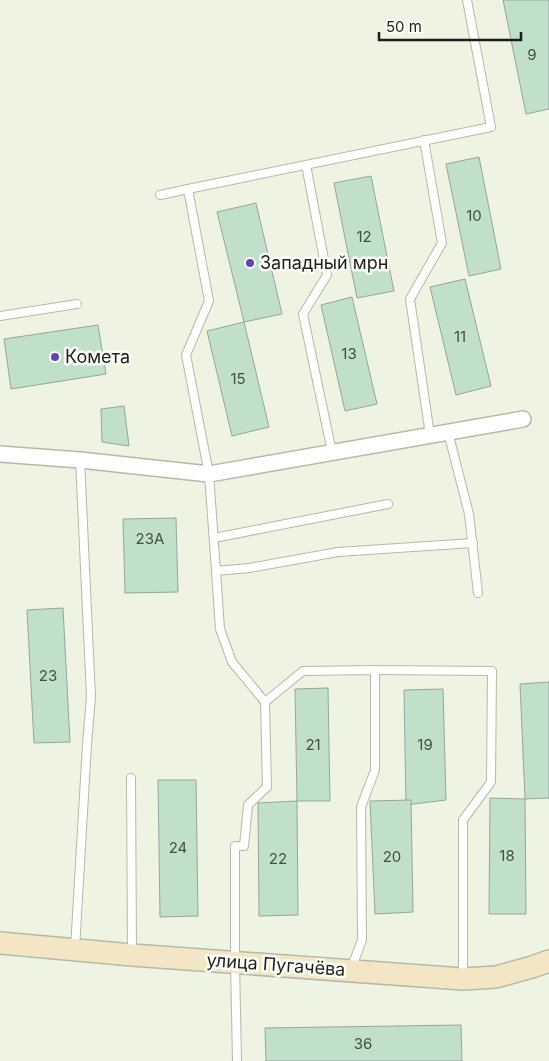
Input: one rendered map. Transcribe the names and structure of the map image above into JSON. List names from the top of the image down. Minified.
{"streets":{"street":["улица Пугачёва"]},"places":["Западный мрн","Комета"],"house_numbers":["9","10","12","11","13","15","23А","23","21","19","24","18","20","22","36"],"scale_bar":"50 m"}
